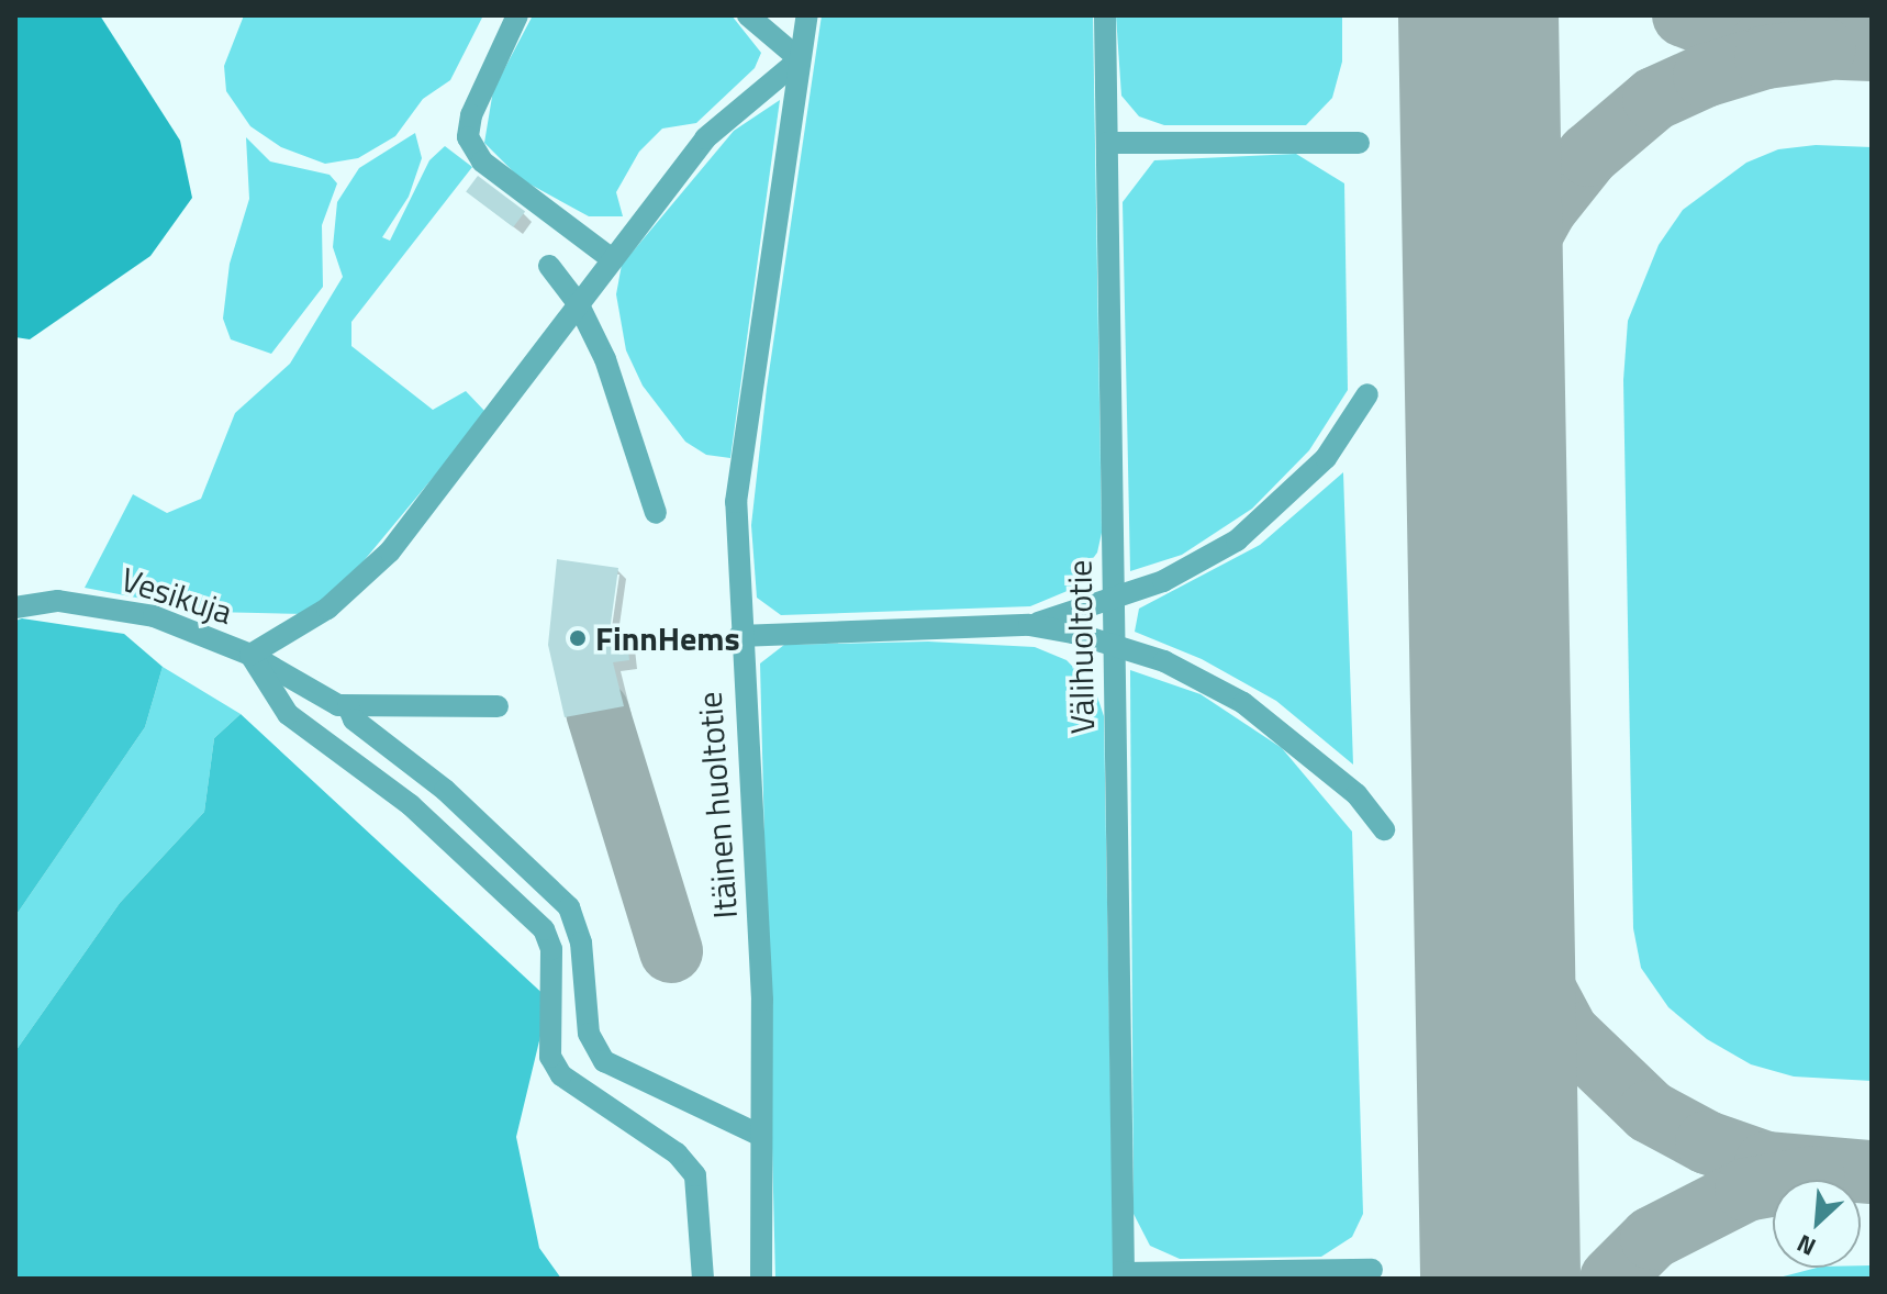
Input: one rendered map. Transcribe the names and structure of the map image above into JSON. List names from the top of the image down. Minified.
{"streets":{"lane":["Vesikuja","Välihuoltotie","Itäinen huoltotie"]},"places":["FinnHems"],"north":"bottom left"}
